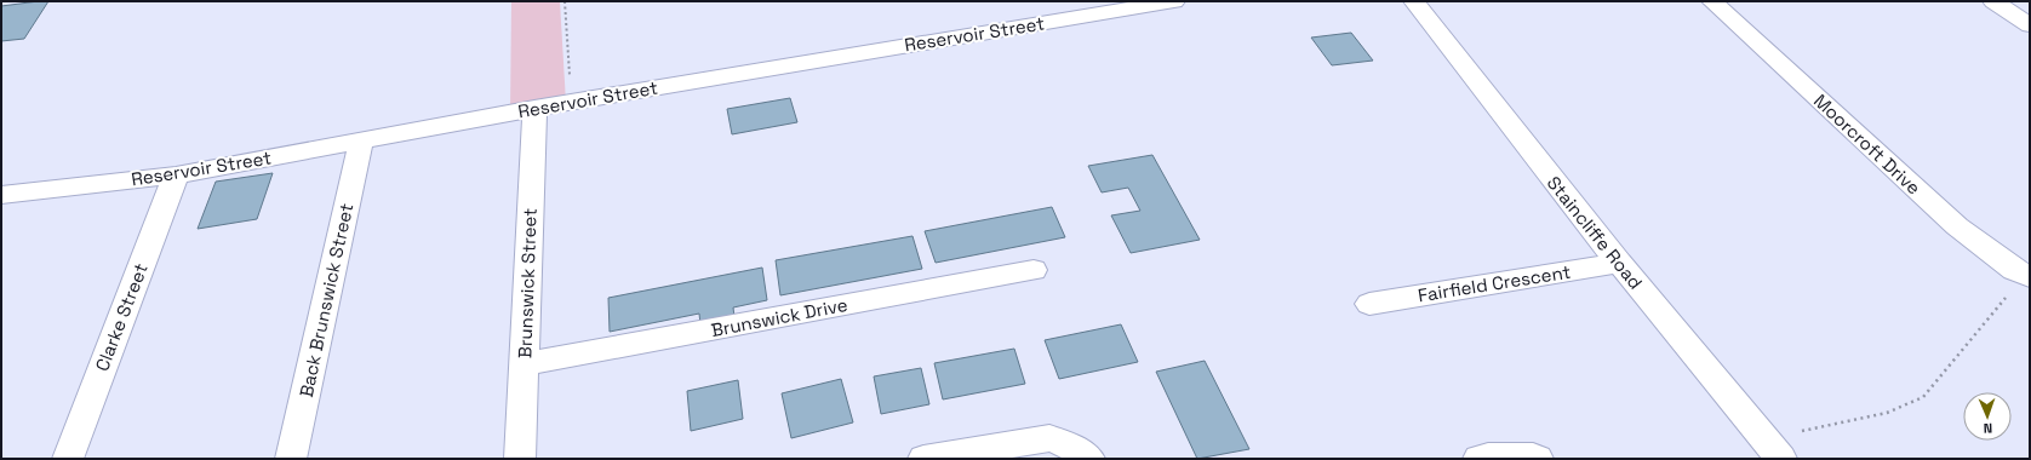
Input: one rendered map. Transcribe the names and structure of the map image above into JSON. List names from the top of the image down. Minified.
{"streets":{"street":["Reservoir Street","Moorcroft Drive","Staincliffe Road","Brunswick Street","Fairfield Crescent","Back Brunswick Street","Clarke Street","Brunswick Drive"]},"crossings":[["Reservoir Street","Brunswick Street"],["Reservoir Street","Back Brunswick Street"],["Reservoir Street","Clarke Street"],["Staincliffe Road","Fairfield Crescent"],["Brunswick Street","Brunswick Drive"]],"north":"bottom"}
